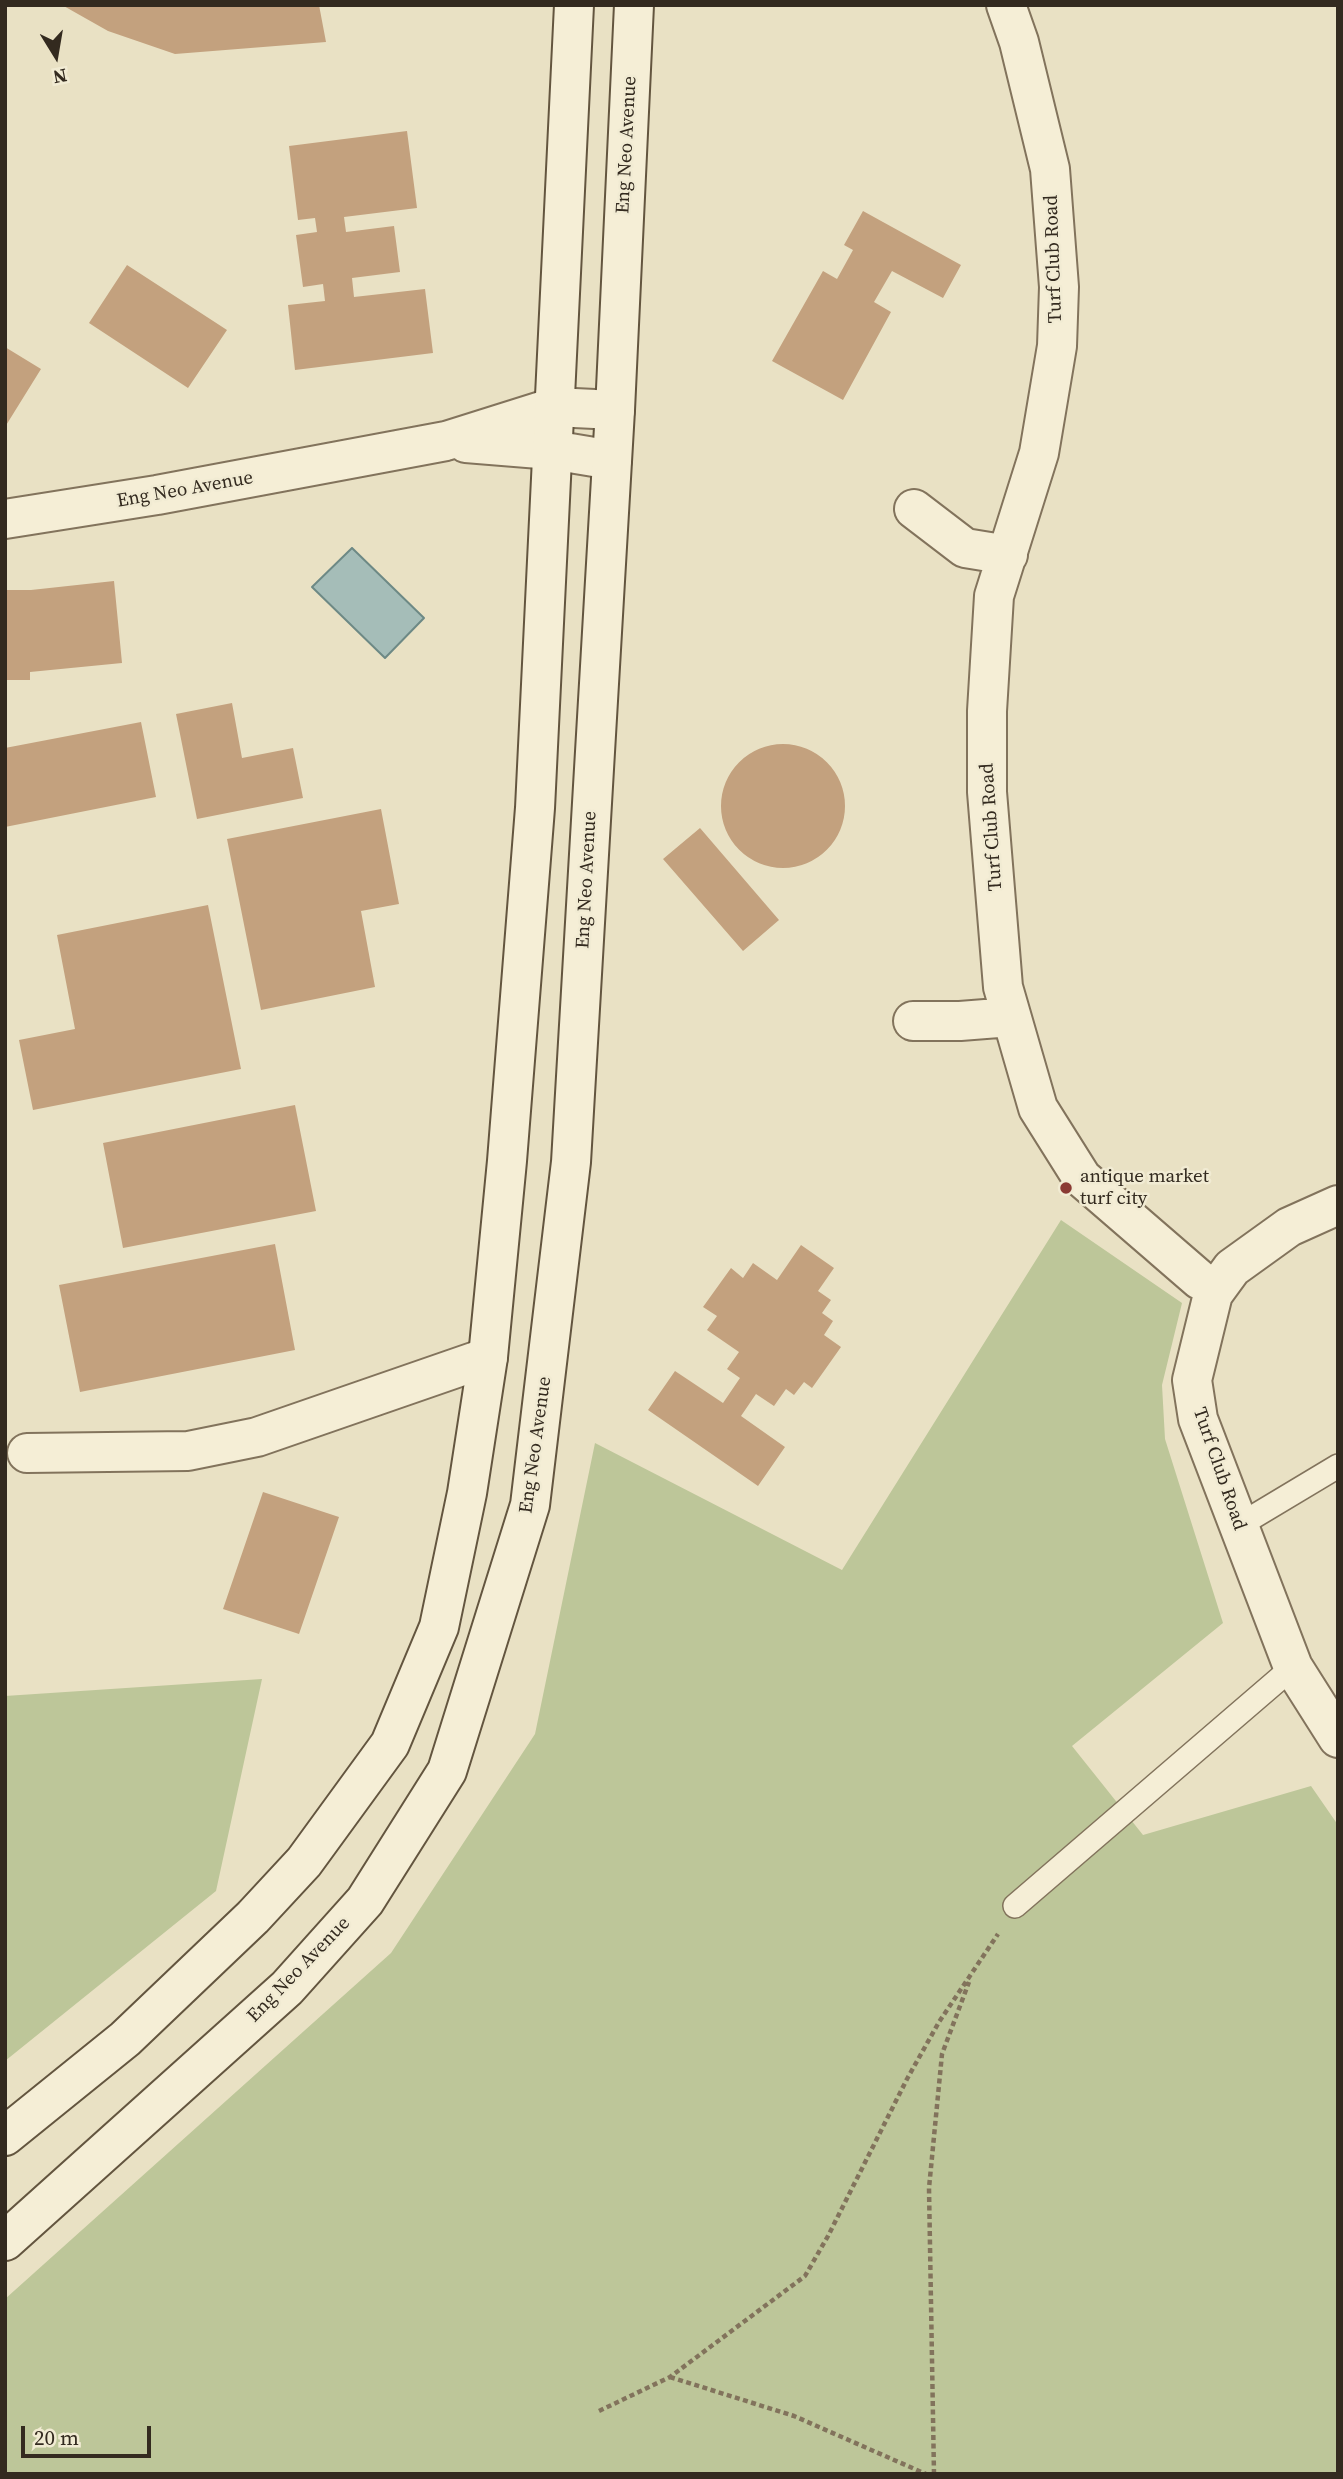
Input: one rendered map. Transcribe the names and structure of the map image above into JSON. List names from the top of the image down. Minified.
{"streets":{"main road":["Eng Neo Avenue","Turf Club Road"]},"places":["antique market turf city"],"scale_bar":"20 m","north":"bottom"}
